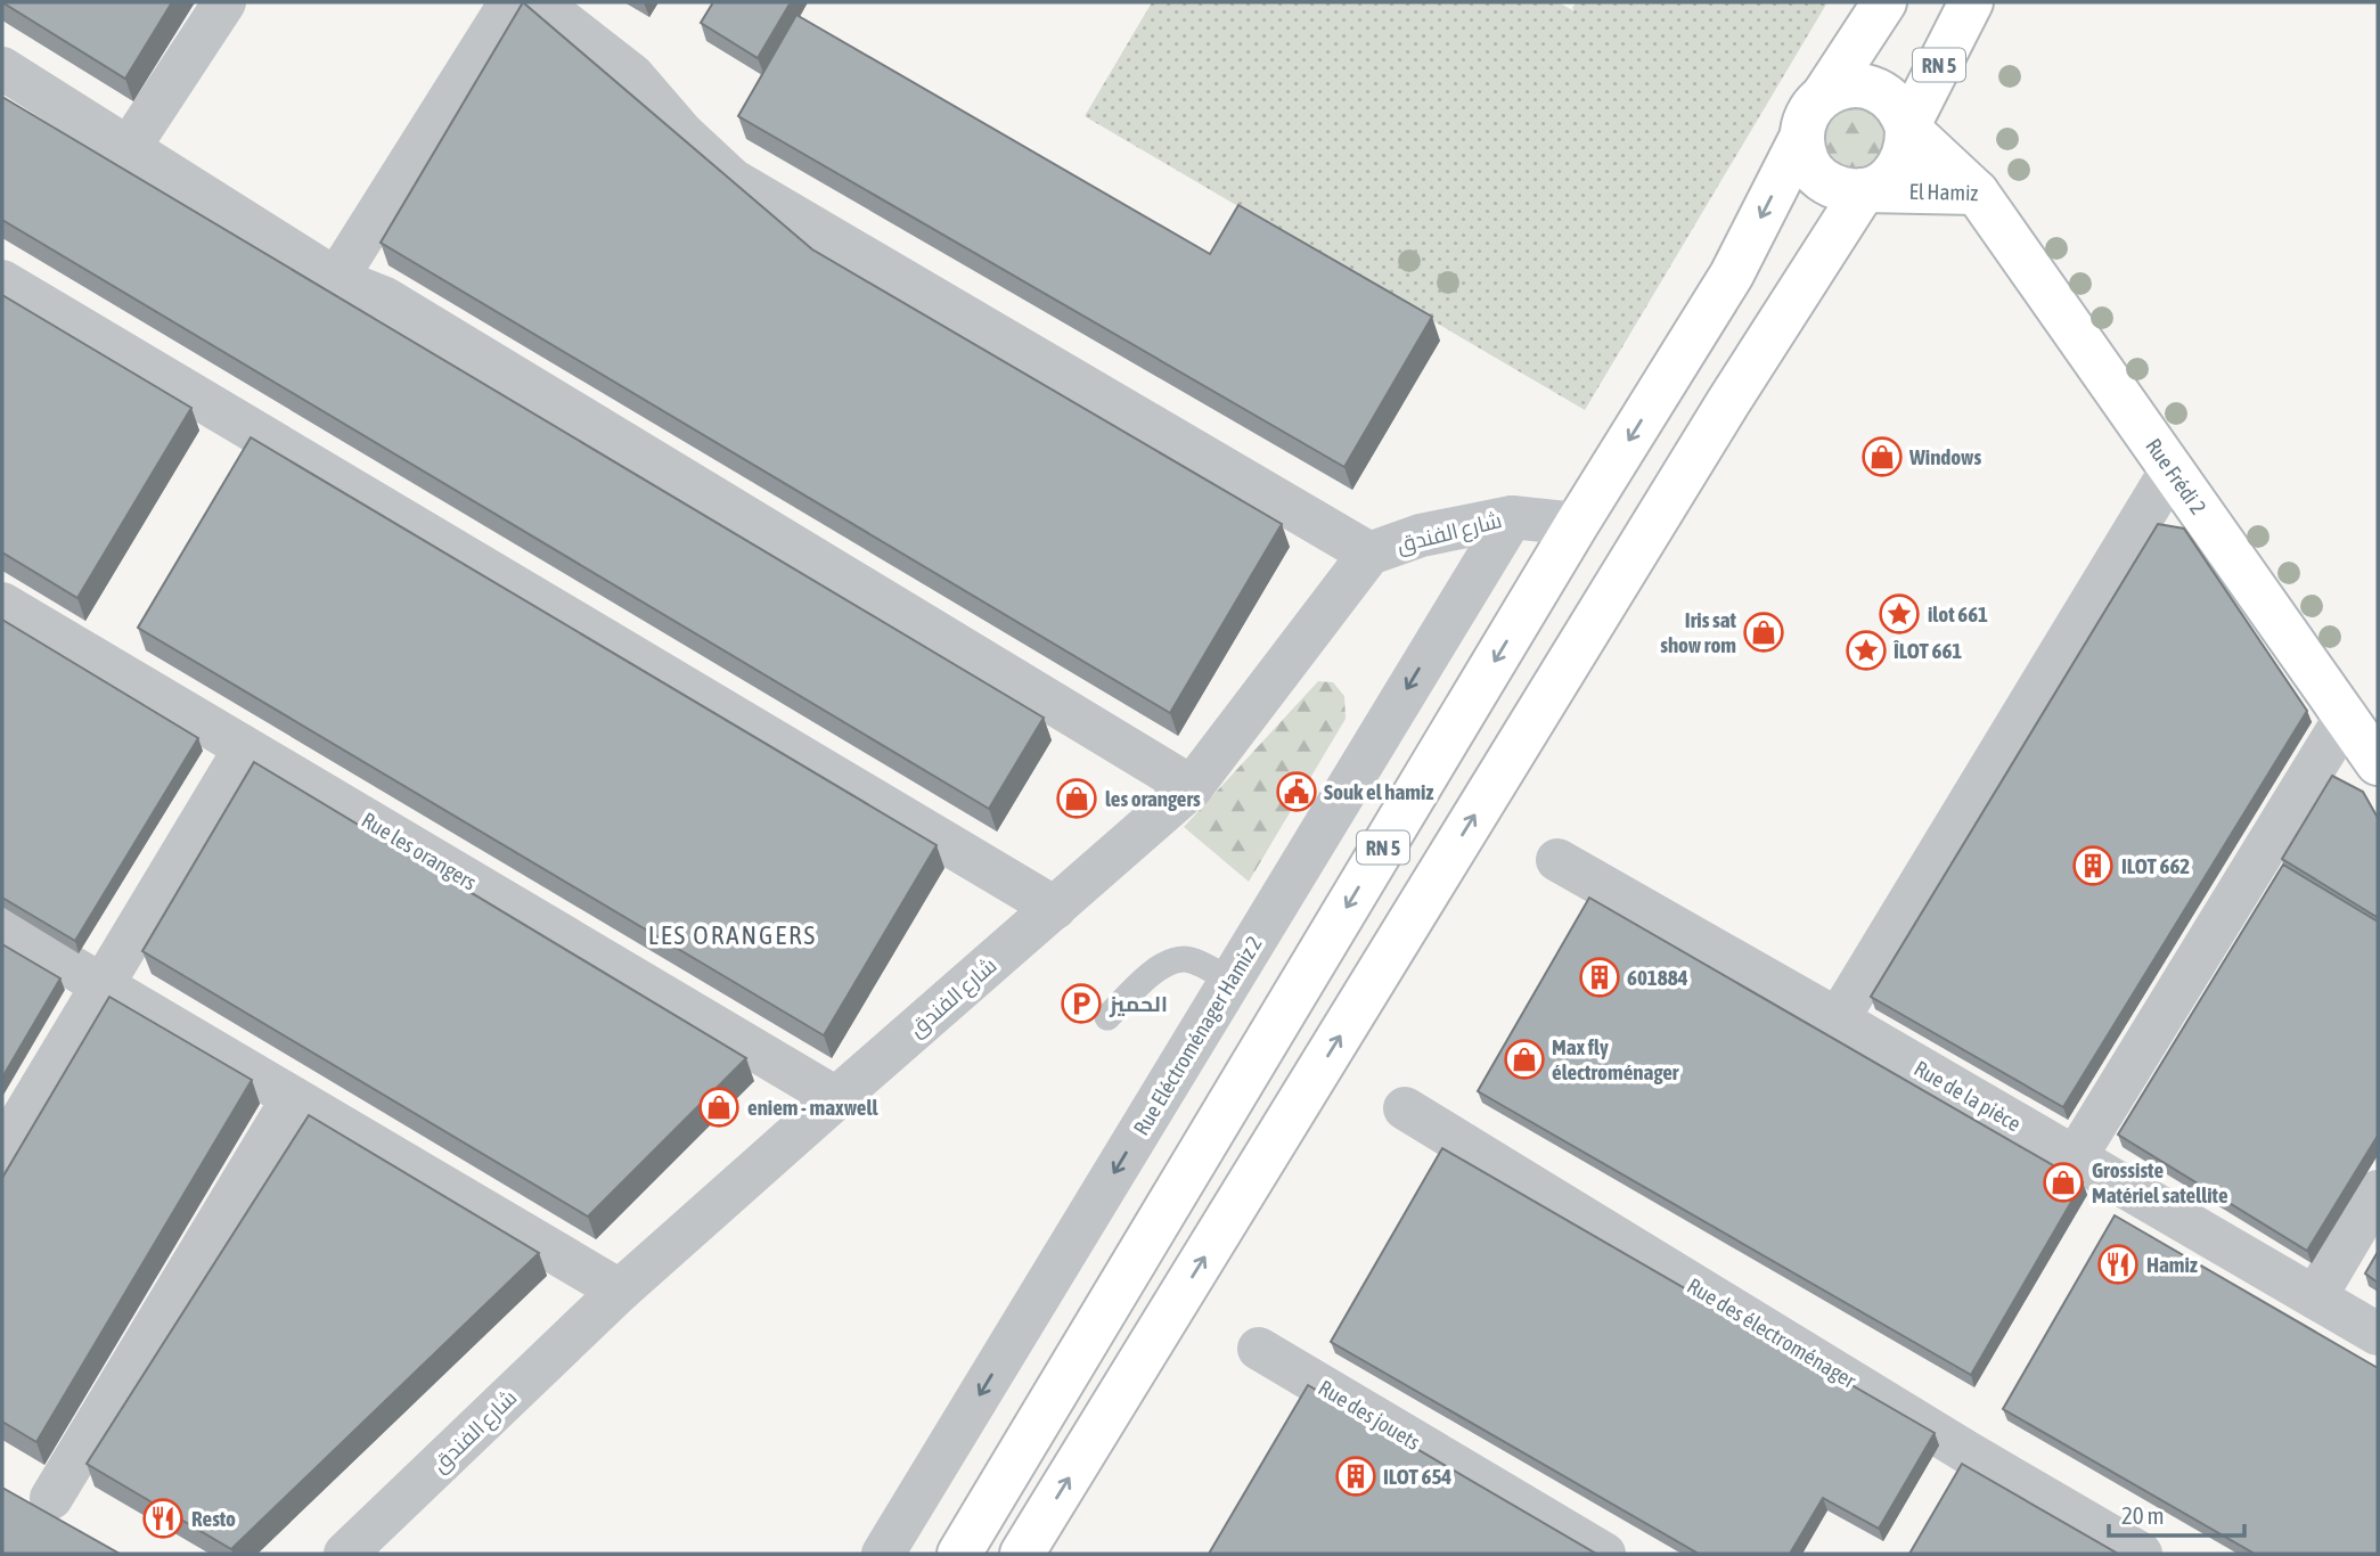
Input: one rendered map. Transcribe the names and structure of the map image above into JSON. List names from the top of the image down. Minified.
{"streets":{"main road":["RN 5","El Hamiz","Rue Frédi 2"],"street":["شارع الفندق","Rue les orangers","Rue Eléctroménager Hamiz 2","Rue de la pièce","Rue des électroménager","Rue des jouets"]},"crossings":[["RN 5","El Hamiz"],["RN 5","شارع الفندق"],["El Hamiz","Rue Frédi 2"],["شارع الفندق","Rue les orangers"],["شارع الفندق","Rue Eléctroménager Hamiz 2"]],"one_way":["Rue Eléctroménager Hamiz 2"],"districts":["LES ORANGERS"],"places":{"shop":["Windows","Iris sat show rom","les orangers","Max fly électroménager","eniem - maxwell","Grossiste Matériel satellite"],"place":["ilot 661","ÎLOT 661"],"public building":["Souk el hamiz"],"building":["ILOT 662","601884","ILOT 654"],"parking":["الحميز"],"restaurant":["Hamiz","Resto"]},"scale_bar":"20 m"}
